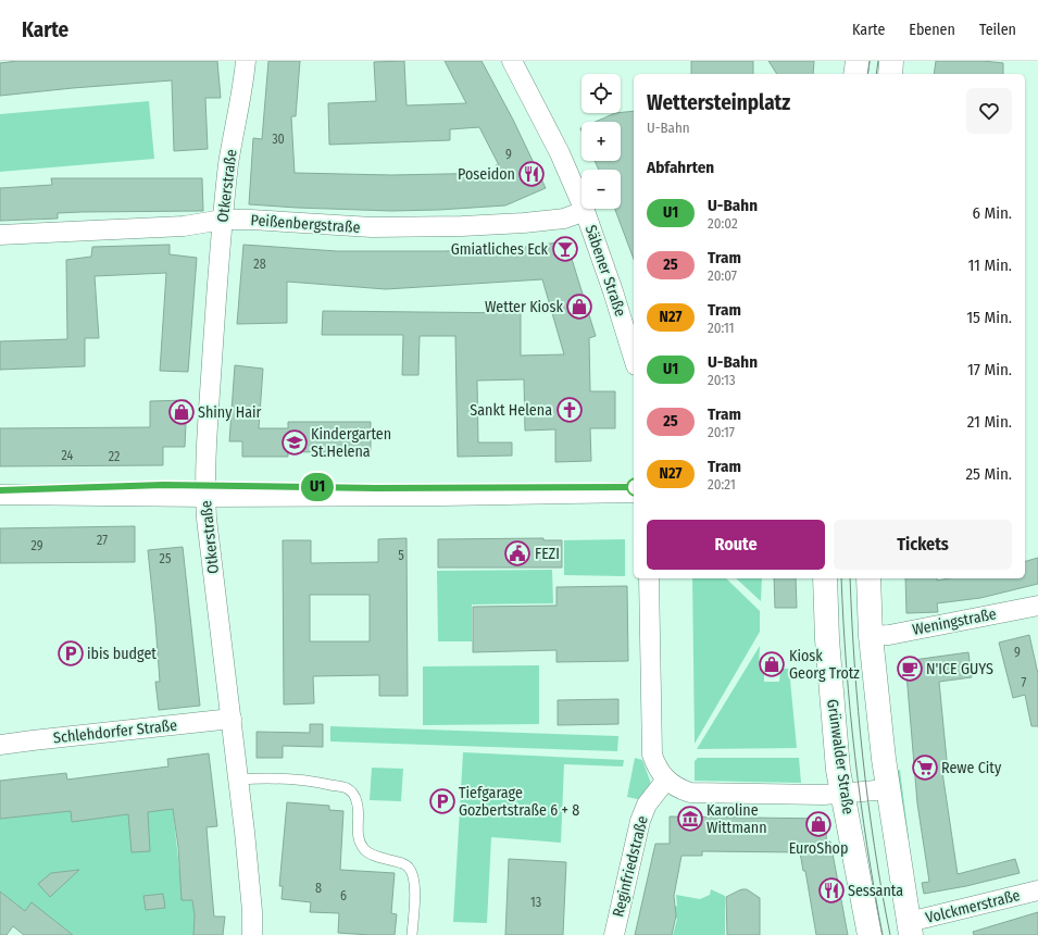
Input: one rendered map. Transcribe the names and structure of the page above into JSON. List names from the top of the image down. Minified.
{"streets":{"main road":["Grünwalder Straße"],"street":["Otkerstraße","Peißenbergstraße","Säbener Straße","Weningstraße","Schlehdorfer Straße","Reginfriedstraße","Volckmerstraße"]},"crossings":[["Otkerstraße","Peißenbergstraße"],["Otkerstraße","Schlehdorfer Straße"],["Peißenbergstraße","Säbener Straße"]],"places":{"restaurant":["Poseidon","Sessanta"],"bar":["Gmiatliches Eck"],"shop":["Wetter Kiosk","Shiny Hair","Kiosk Georg Trotz","EuroShop"],"church":["Sankt Helena"],"school or university":["Kindergarten St.Helena"],"public building":["FEZI"],"parking":["ibis budget","Tiefgarage Gozbertstraße 6 + 8"],"cafe":["N'ICE GUYS"],"supermarket":["Rewe City"],"museum":["Karoline Wittmann"]},"lines":["metro line U1"],"house_numbers":["30","9","28","24","22","27","29","5","25","9","7","8","6","13"],"page":{"header":"Karte","nav":["Karte","Ebenen","Teilen"],"on_map":"U1","map_buttons":["+","−"],"heading":[["Wettersteinplatz","U-Bahn"],"Abfahrten"],"list":[{"mark":"U1","name":"U-Bahn","note":"20:02","value":"6 Min."},{"mark":"25","name":"Tram","note":"20:07","value":"11 Min."},{"mark":"N27","name":"Tram","note":"20:11","value":"15 Min."},{"mark":"U1","name":"U-Bahn","note":"20:13","value":"17 Min."},{"mark":"25","name":"Tram","note":"20:17","value":"21 Min."},{"mark":"N27","name":"Tram","note":"20:21","value":"25 Min."}],"buttons":["Route","Tickets"]}}
